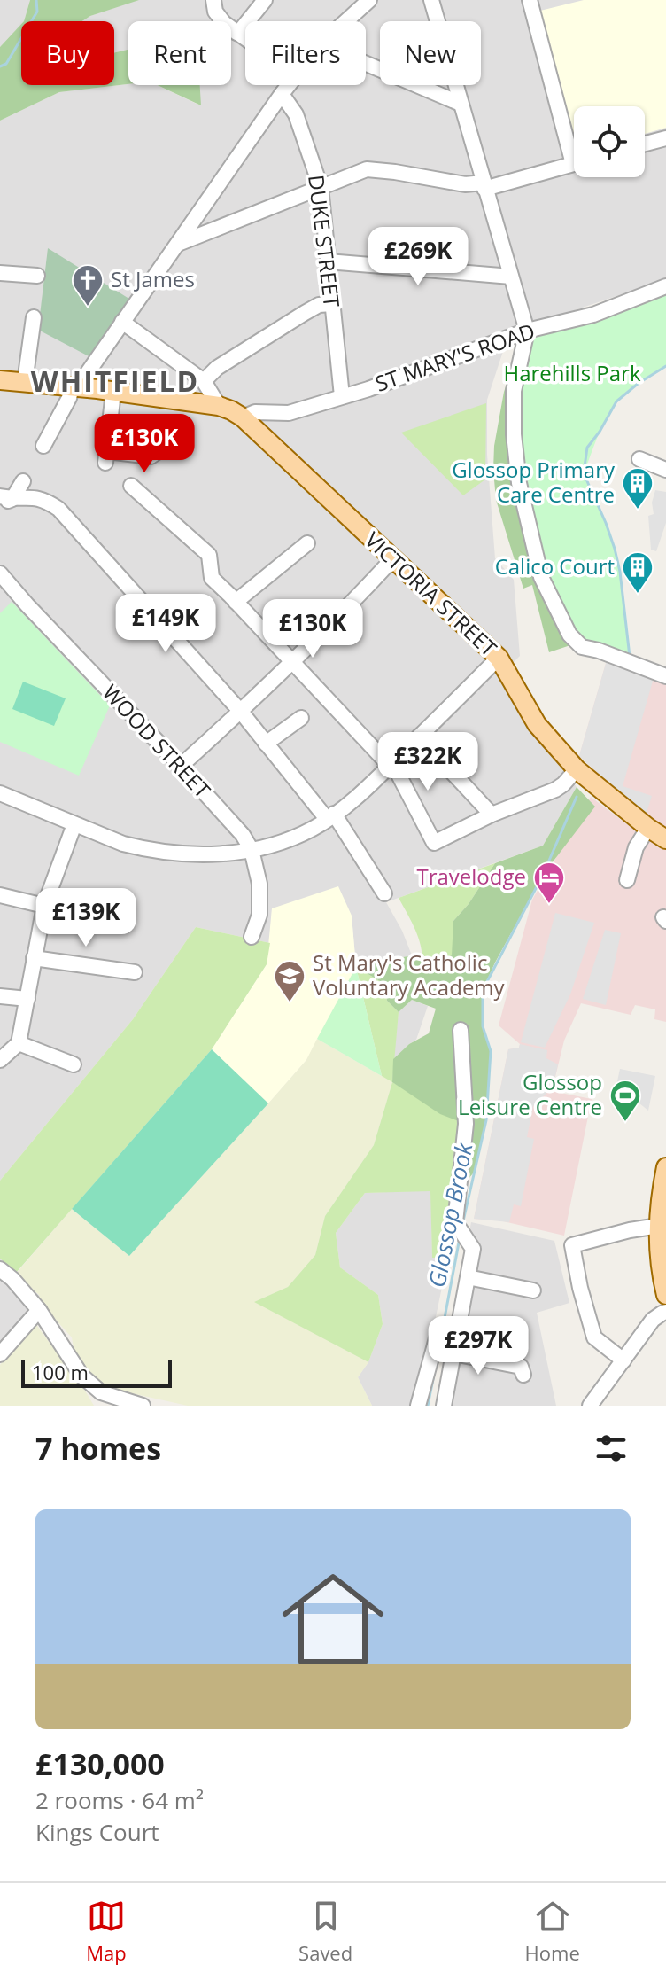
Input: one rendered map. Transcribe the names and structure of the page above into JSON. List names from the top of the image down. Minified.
{"streets":{"main road":["VICTORIA STREET"],"street":["DUKE STREET","ST MARY'S ROAD","WOOD STREET"]},"crossings":[["DUKE STREET","ST MARY'S ROAD"],["ST MARY'S ROAD","VICTORIA STREET"]],"districts":["WHITFIELD"],"water":["Glossop Brook"],"parks":["Harehills Park"],"places":{"church":["St James"],"building":["Glossop Primary Care Centre","Calico Court"],"hotel":["Travelodge"],"school or university":["St Mary's Catholic Voluntary Academy"],"sports":["Glossop Leisure Centre"]},"scale_bar":"100 m","page":{"chip":["Buy","Rent","Filters","New"],"price":["£269K","£130K","£149K","£130K","£322K","£139K","£297K"],"scale":"100 m","heading":"7 homes","list":[{"name":"£130,000","note":"2 rooms · 64 m² · Kings Court"}],"tabs":["Map","Saved","Home"]}}
